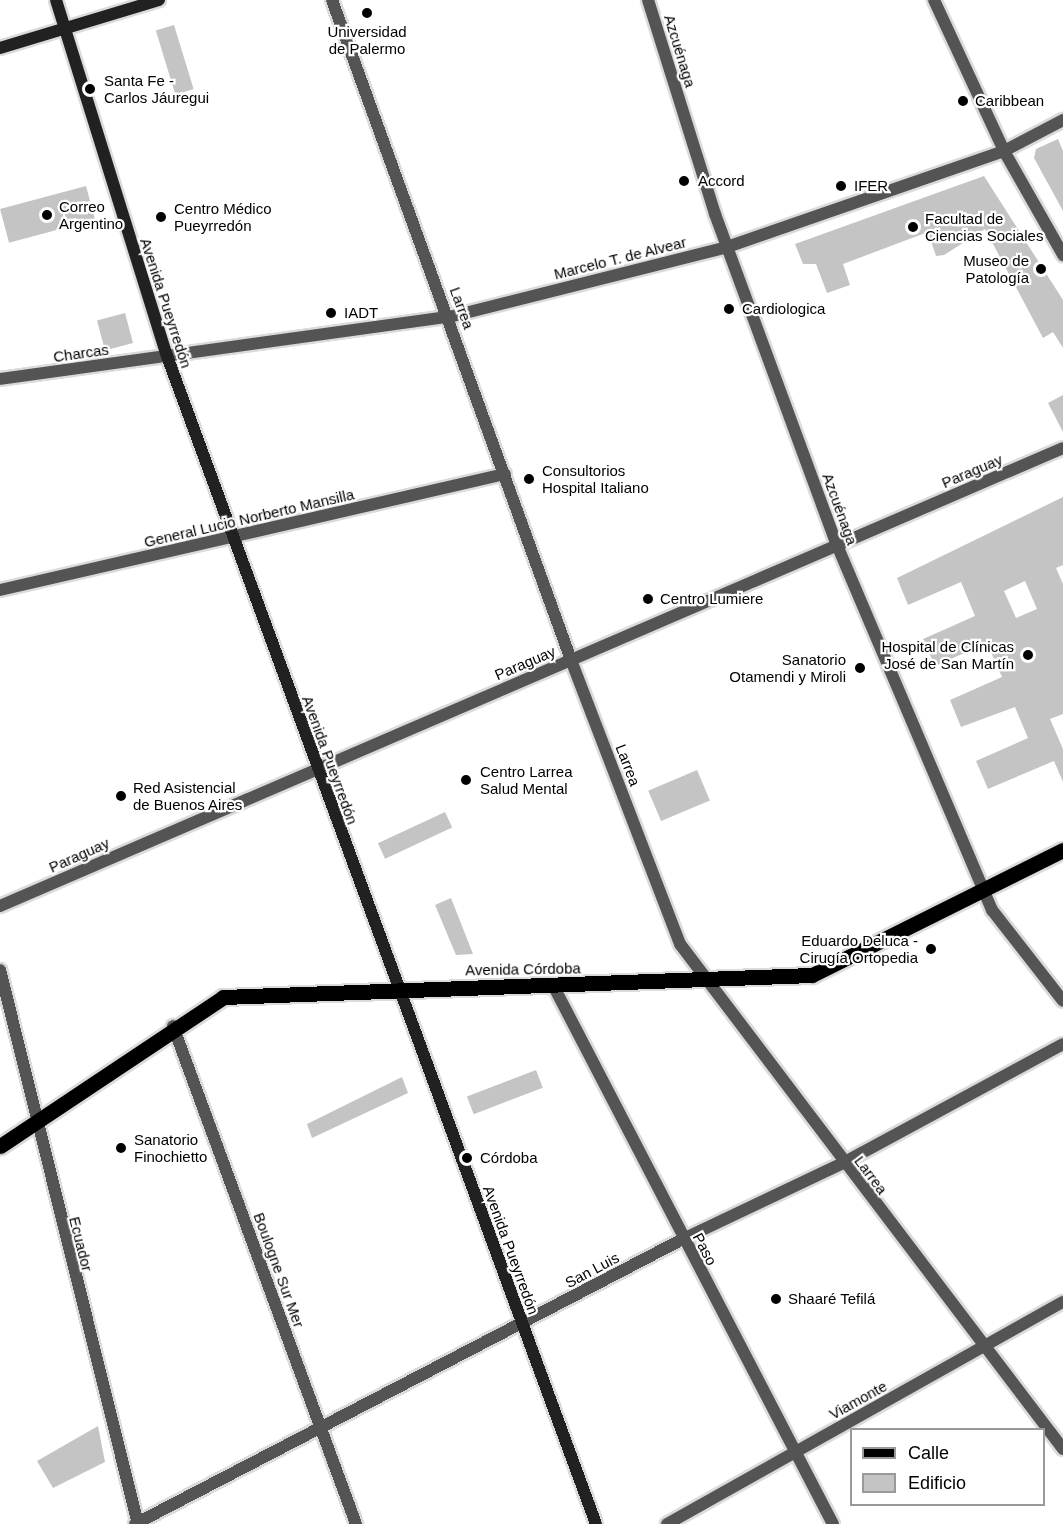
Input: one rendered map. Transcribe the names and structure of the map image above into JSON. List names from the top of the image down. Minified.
{"streets":{"main road":["Avenida Pueyrredón","Avenida Córdoba"],"street":["Azcuénaga","Marcelo T. de Alvear","Larrea","Charcas","Paraguay","General Lucio Norberto Mansilla","Ecuador","Paso","Boulogne Sur Mer","San Luis","Viamonte"]},"crossings":[["Azcuénaga","Marcelo T. de Alvear"],["Azcuénaga","Paraguay"],["Azcuénaga","Avenida Córdoba"],["Marcelo T. de Alvear","Avenida Pueyrredón"],["Marcelo T. de Alvear","Larrea"],["Marcelo T. de Alvear","Charcas"],["Avenida Pueyrredón","Charcas"],["Avenida Pueyrredón","Paraguay"],["Avenida Pueyrredón","General Lucio Norberto Mansilla"],["Avenida Pueyrredón","Avenida Córdoba"],["Avenida Pueyrredón","San Luis"],["Larrea","Paraguay"],["Larrea","General Lucio Norberto Mansilla"],["Larrea","Avenida Córdoba"],["Larrea","San Luis"],["Larrea","Viamonte"],["Avenida Córdoba","Ecuador"],["Avenida Córdoba","Paso"],["Avenida Córdoba","Boulogne Sur Mer"],["Ecuador","San Luis"],["Paso","San Luis"],["Paso","Viamonte"],["Boulogne Sur Mer","San Luis"]],"places":["Universidad de Palermo","Santa Fe - Carlos Jáuregui","Caribbean","Accord","IFER","Correo Argentino","Centro Médico Pueyrredón","Facultad de Ciencias Sociales","Museo de Patología","Cardiologica","IADT","Consultorios Hospital Italiano","Centro Lumiere","Hospital de Clínicas José de San Martín","Sanatorio Otamendi y Miroli","Centro Larrea Salud Mental","Red Asistencial de Buenos Aires","Eduardo Deluca - Cirugía Ortopedia","Sanatorio Finochietto","Córdoba","Shaaré Tefilá"],"legend":["Calle","Edificio"]}
